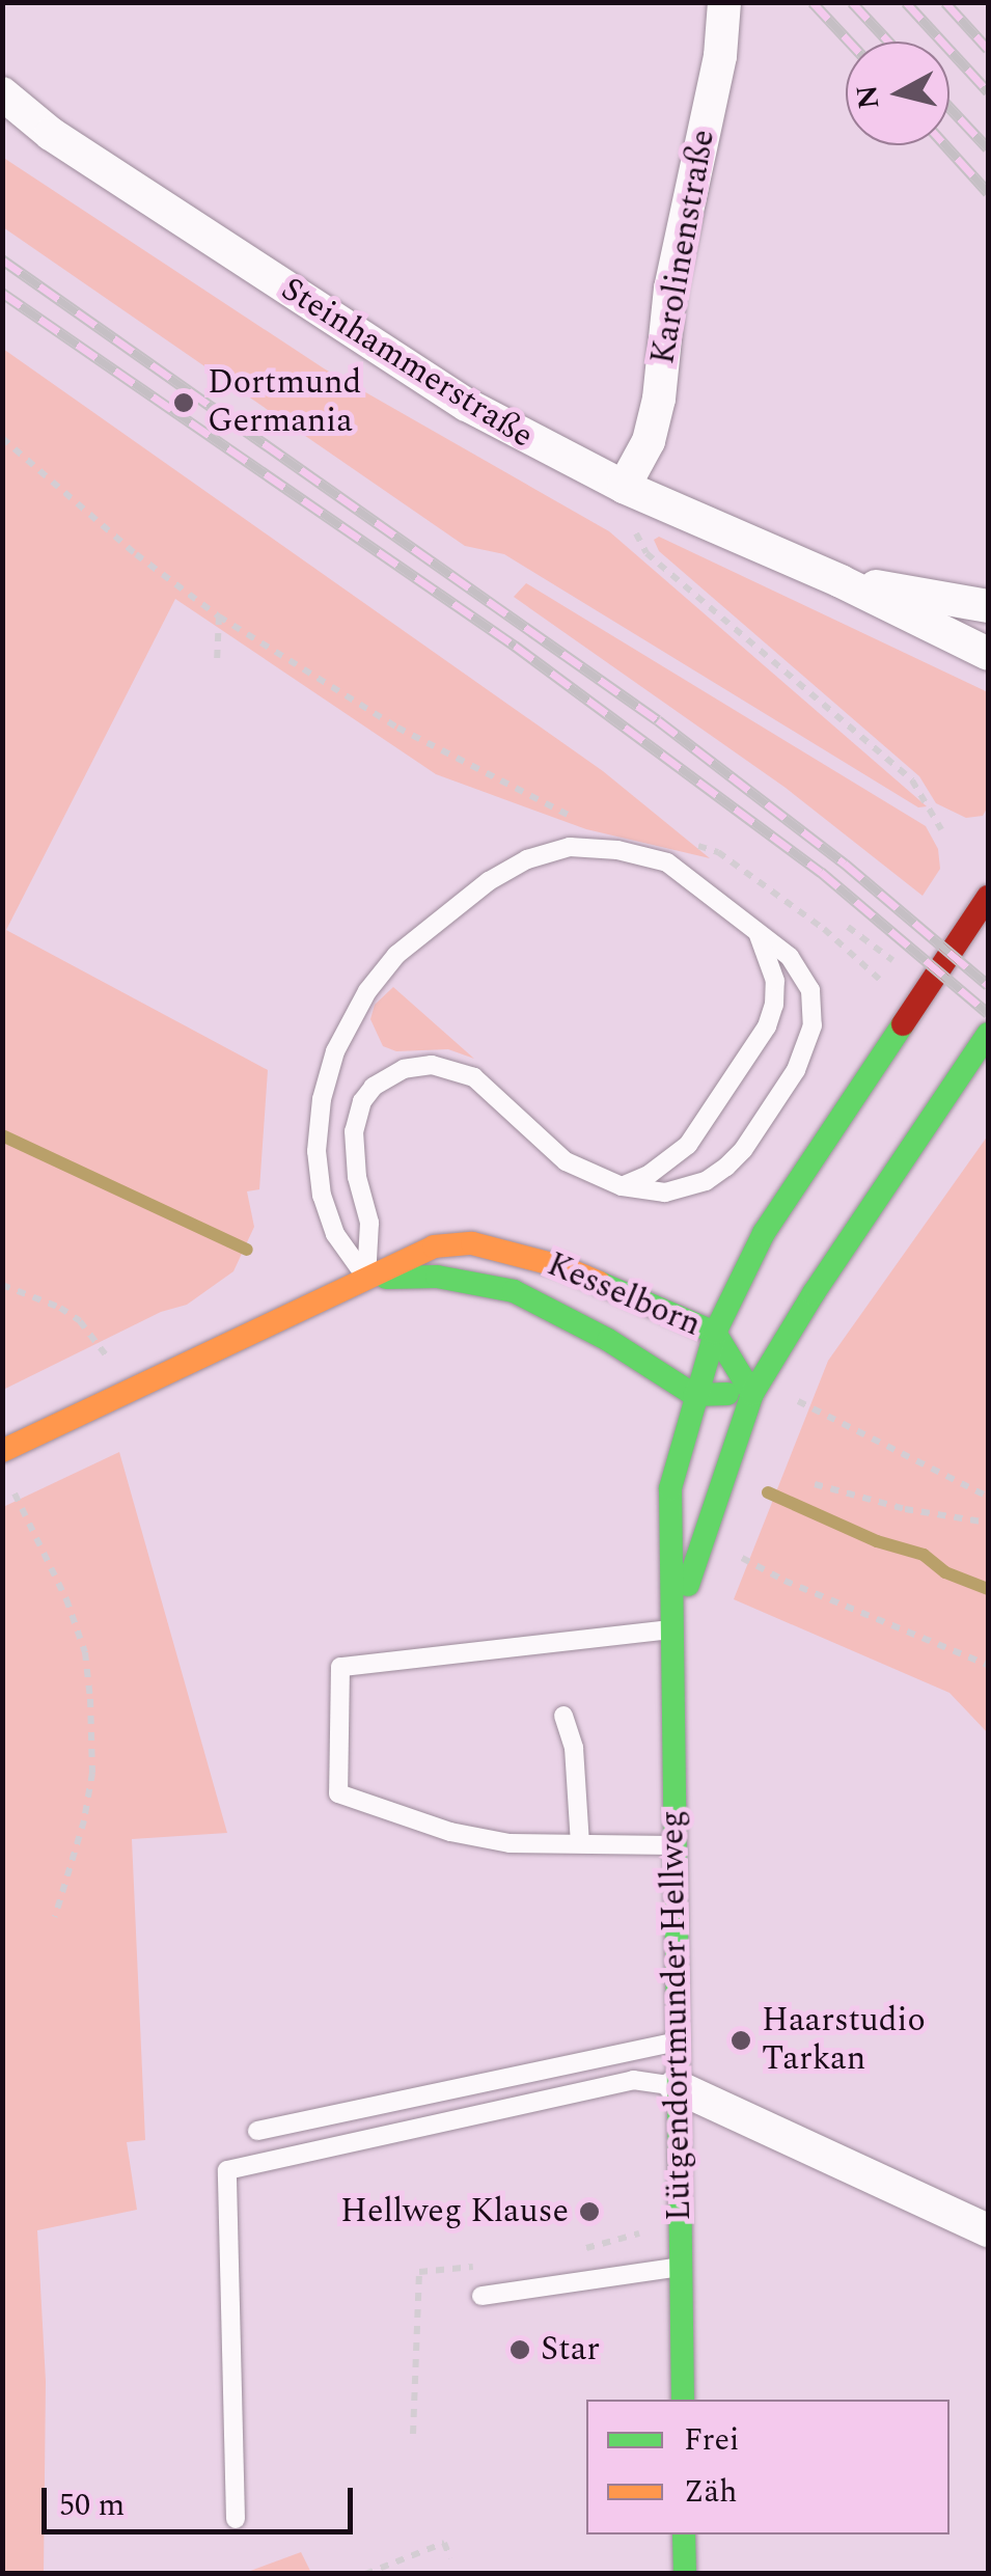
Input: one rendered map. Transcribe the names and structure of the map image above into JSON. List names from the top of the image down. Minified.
{"streets":{"main road":["Kesselborn","Lütgendortmunder Hellweg"],"street":["Karolinenstraße","Steinhammerstraße"]},"crossings":[["Karolinenstraße","Steinhammerstraße"],["Kesselborn","Lütgendortmunder Hellweg"]],"places":["Dortmund Germania","Haarstudio Tarkan","Hellweg Klause","Star"],"legend":["Frei","Zäh"],"scale_bar":"50 m","north":"left"}
